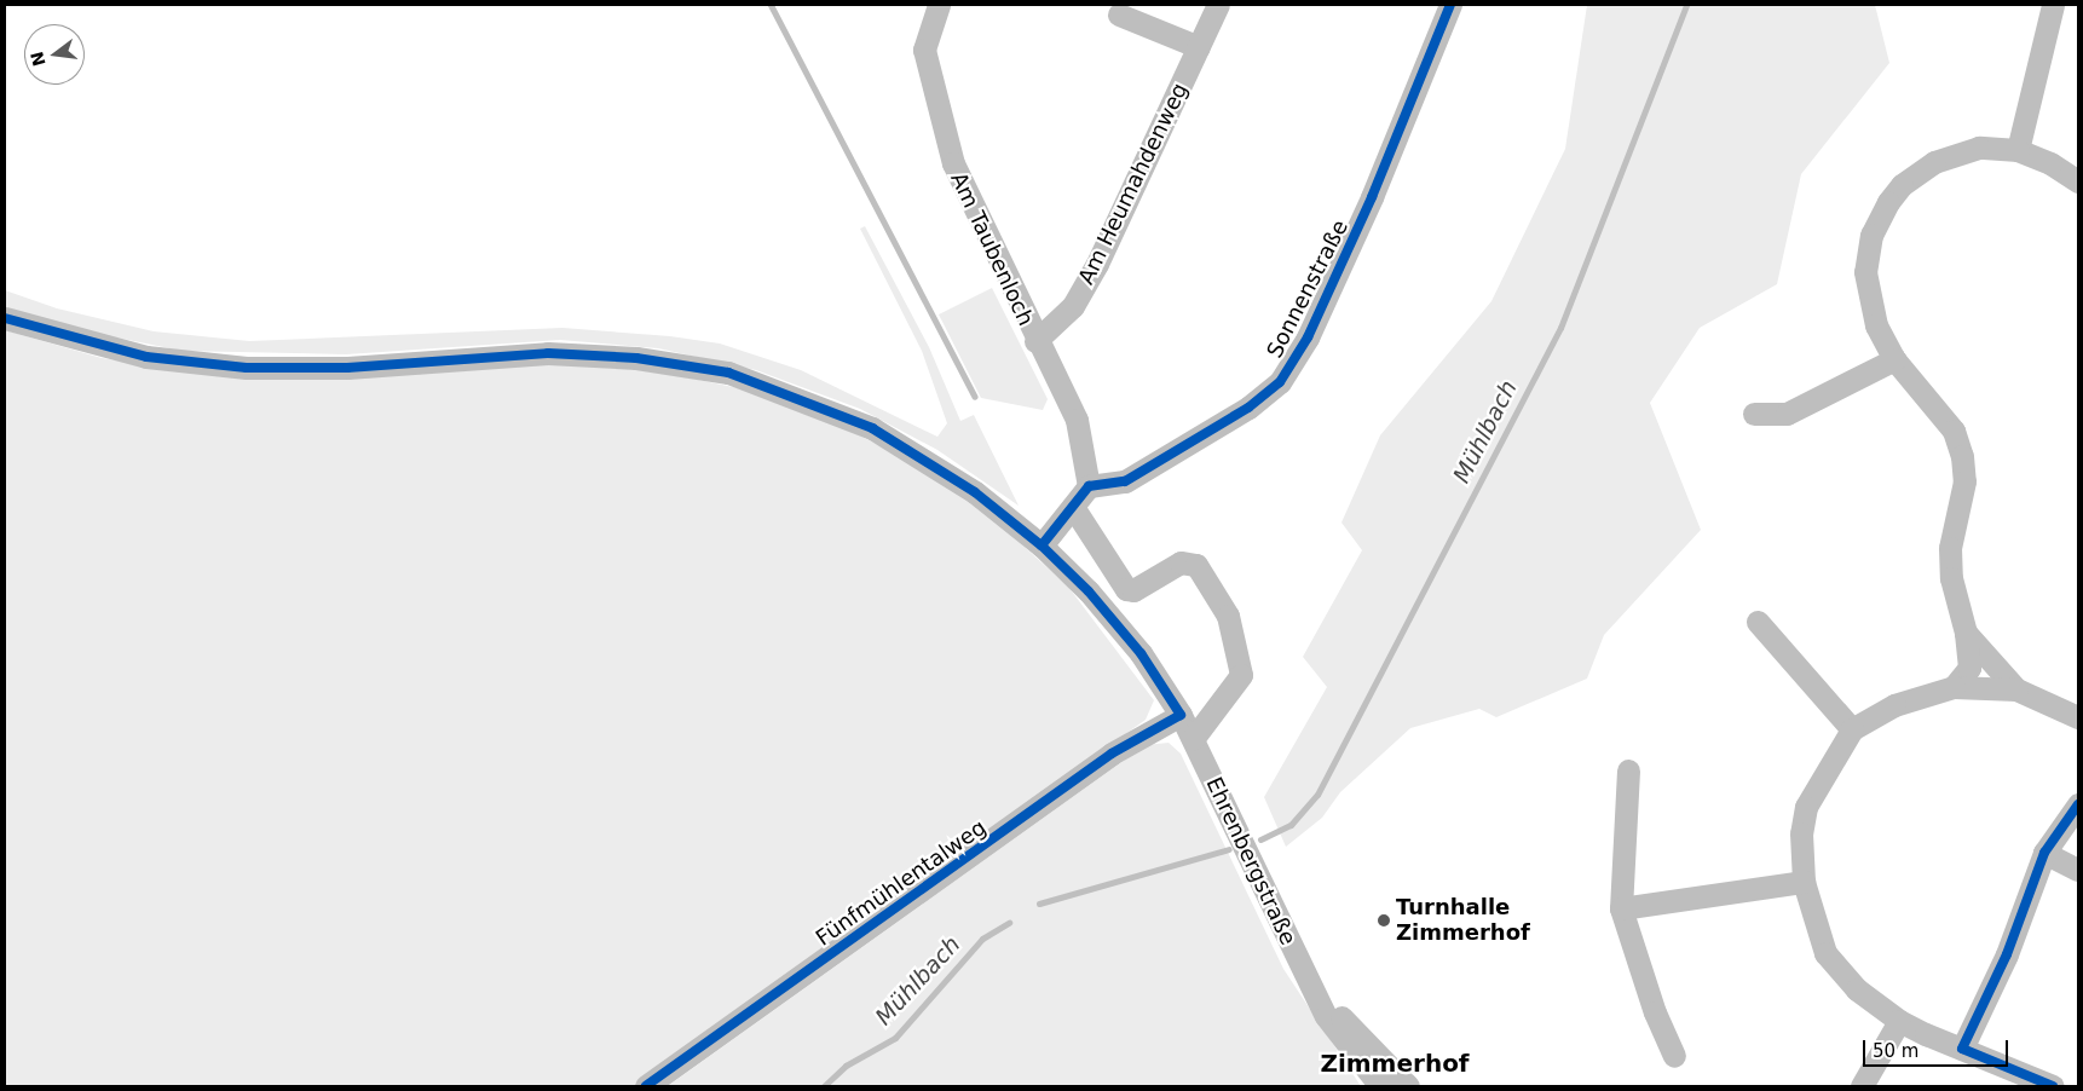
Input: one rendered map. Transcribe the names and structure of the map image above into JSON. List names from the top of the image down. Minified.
{"streets":{"street":["Am Heumahdenweg","Am Taubenloch","Sonnenstraße","Ehrenbergstraße","Fünfmühlentalweg"]},"crossings":[["Am Heumahdenweg","Am Taubenloch"],["Am Taubenloch","Sonnenstraße"],["Ehrenbergstraße","Fünfmühlentalweg"]],"districts":["Zimmerhof"],"water":["Mühlbach"],"places":["Turnhalle Zimmerhof"],"scale_bar":"50 m","north":"left"}
